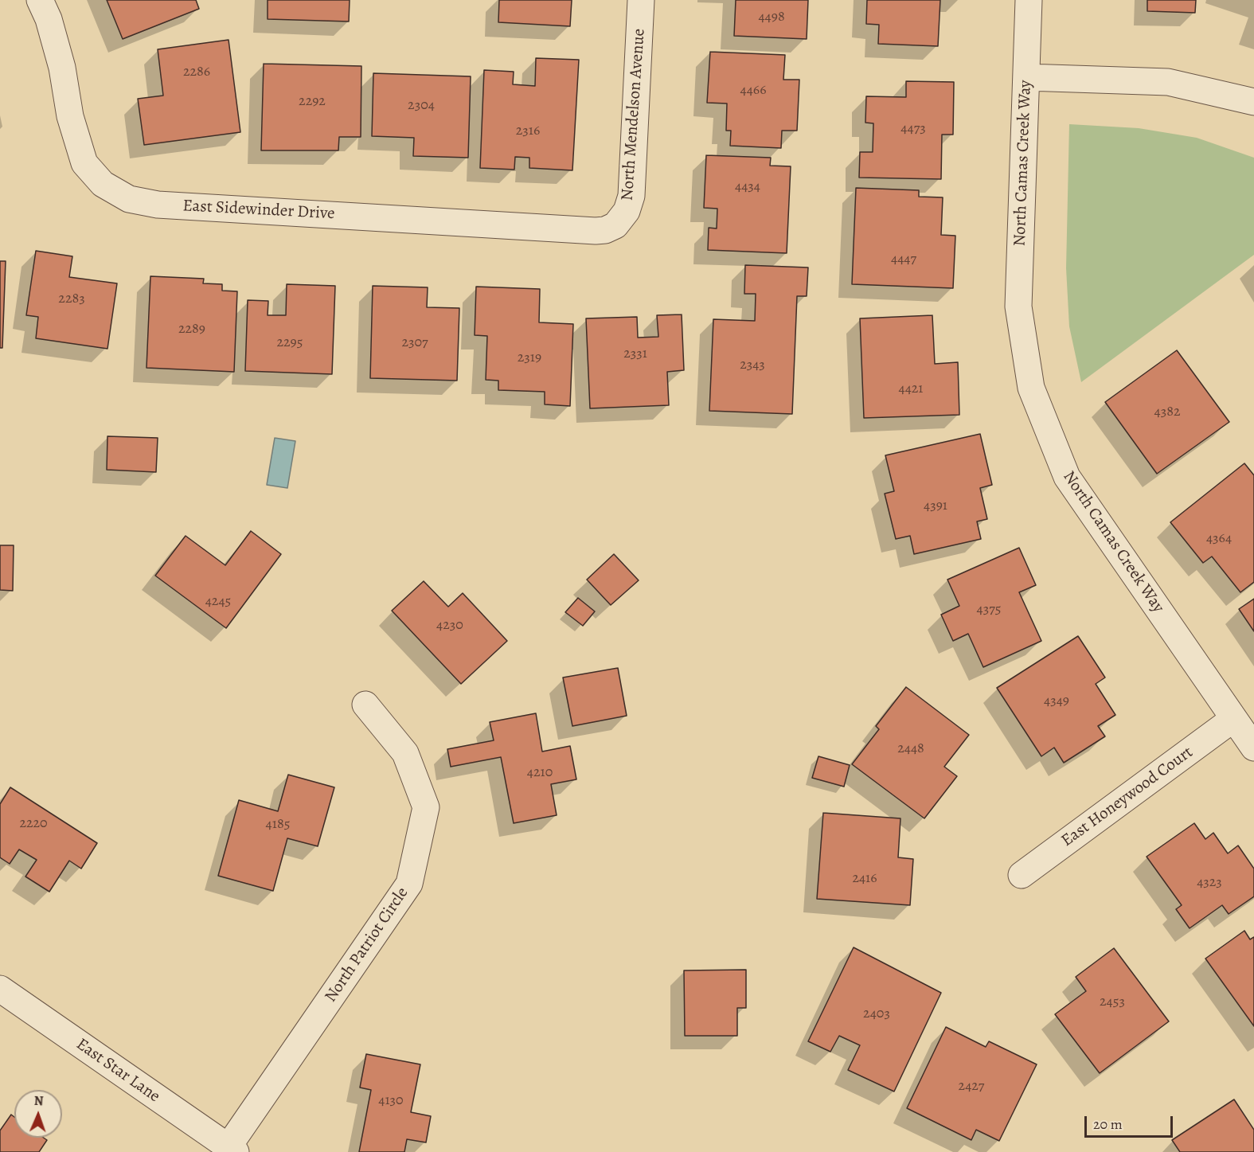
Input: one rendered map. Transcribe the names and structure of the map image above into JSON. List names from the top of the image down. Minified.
{"streets":{"street":["North Mendelson Avenue","North Camas Creek Way","East Sidewinder Drive","East Honeywood Court","North Patriot Circle","East Star Lane"]},"crossings":[["North Mendelson Avenue","East Sidewinder Drive"],["North Camas Creek Way","East Honeywood Court"],["North Patriot Circle","East Star Lane"]],"house_numbers":["4498","2286","4466","2292","2304","4473","2316","4434","4447","2283","2289","2295","2307","2331","2319","2343","4421","4382","4391","4364","4245","4375","4230","4349","2448","4210","2220","4185","2416","4323","2453","2403","2427","4130"],"scale_bar":"20 m","north":"top"}
